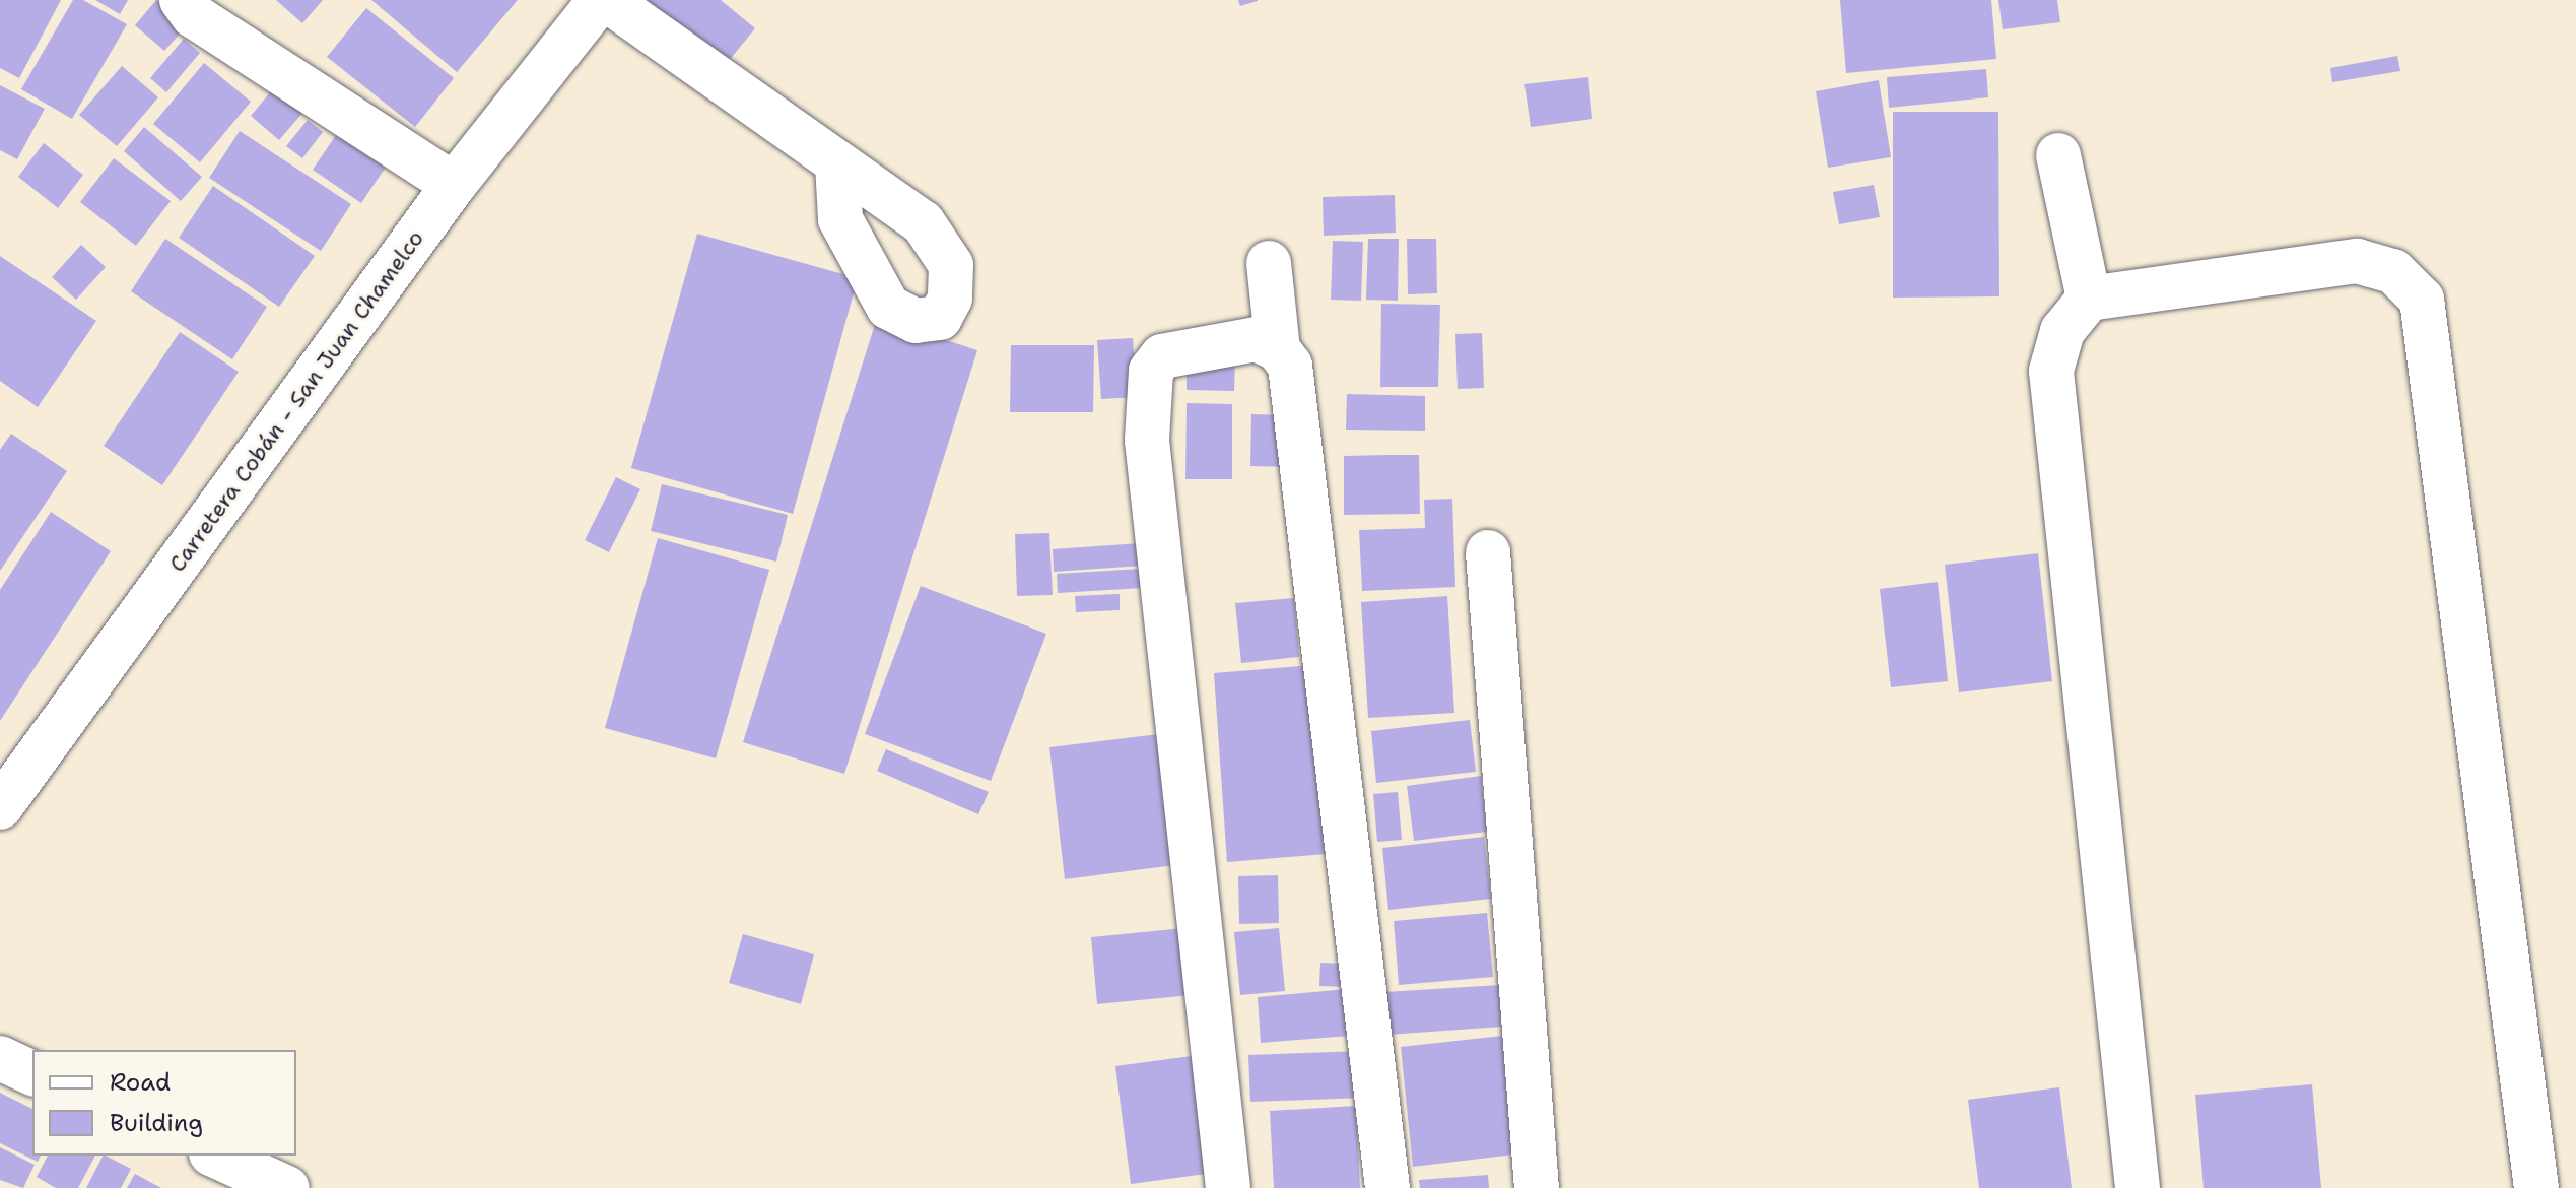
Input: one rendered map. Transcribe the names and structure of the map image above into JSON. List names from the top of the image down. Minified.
{"streets":{"street":["Carretera Cobán - San Juan Chamelco"]},"legend":["Road","Building"]}
